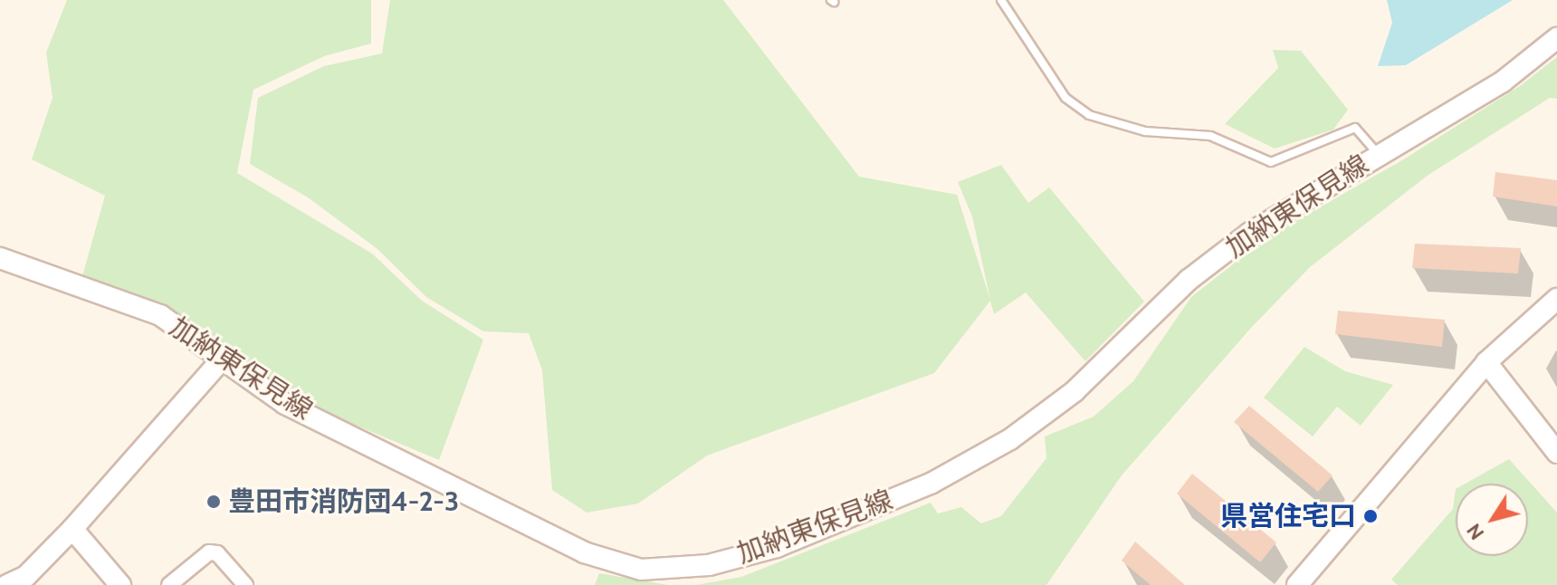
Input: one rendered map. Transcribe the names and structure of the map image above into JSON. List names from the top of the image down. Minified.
{"streets":{"main road":["加納東保見線"]},"places":["豊田市消防団4-2-3","県営住宅口"],"north":"bottom left"}
